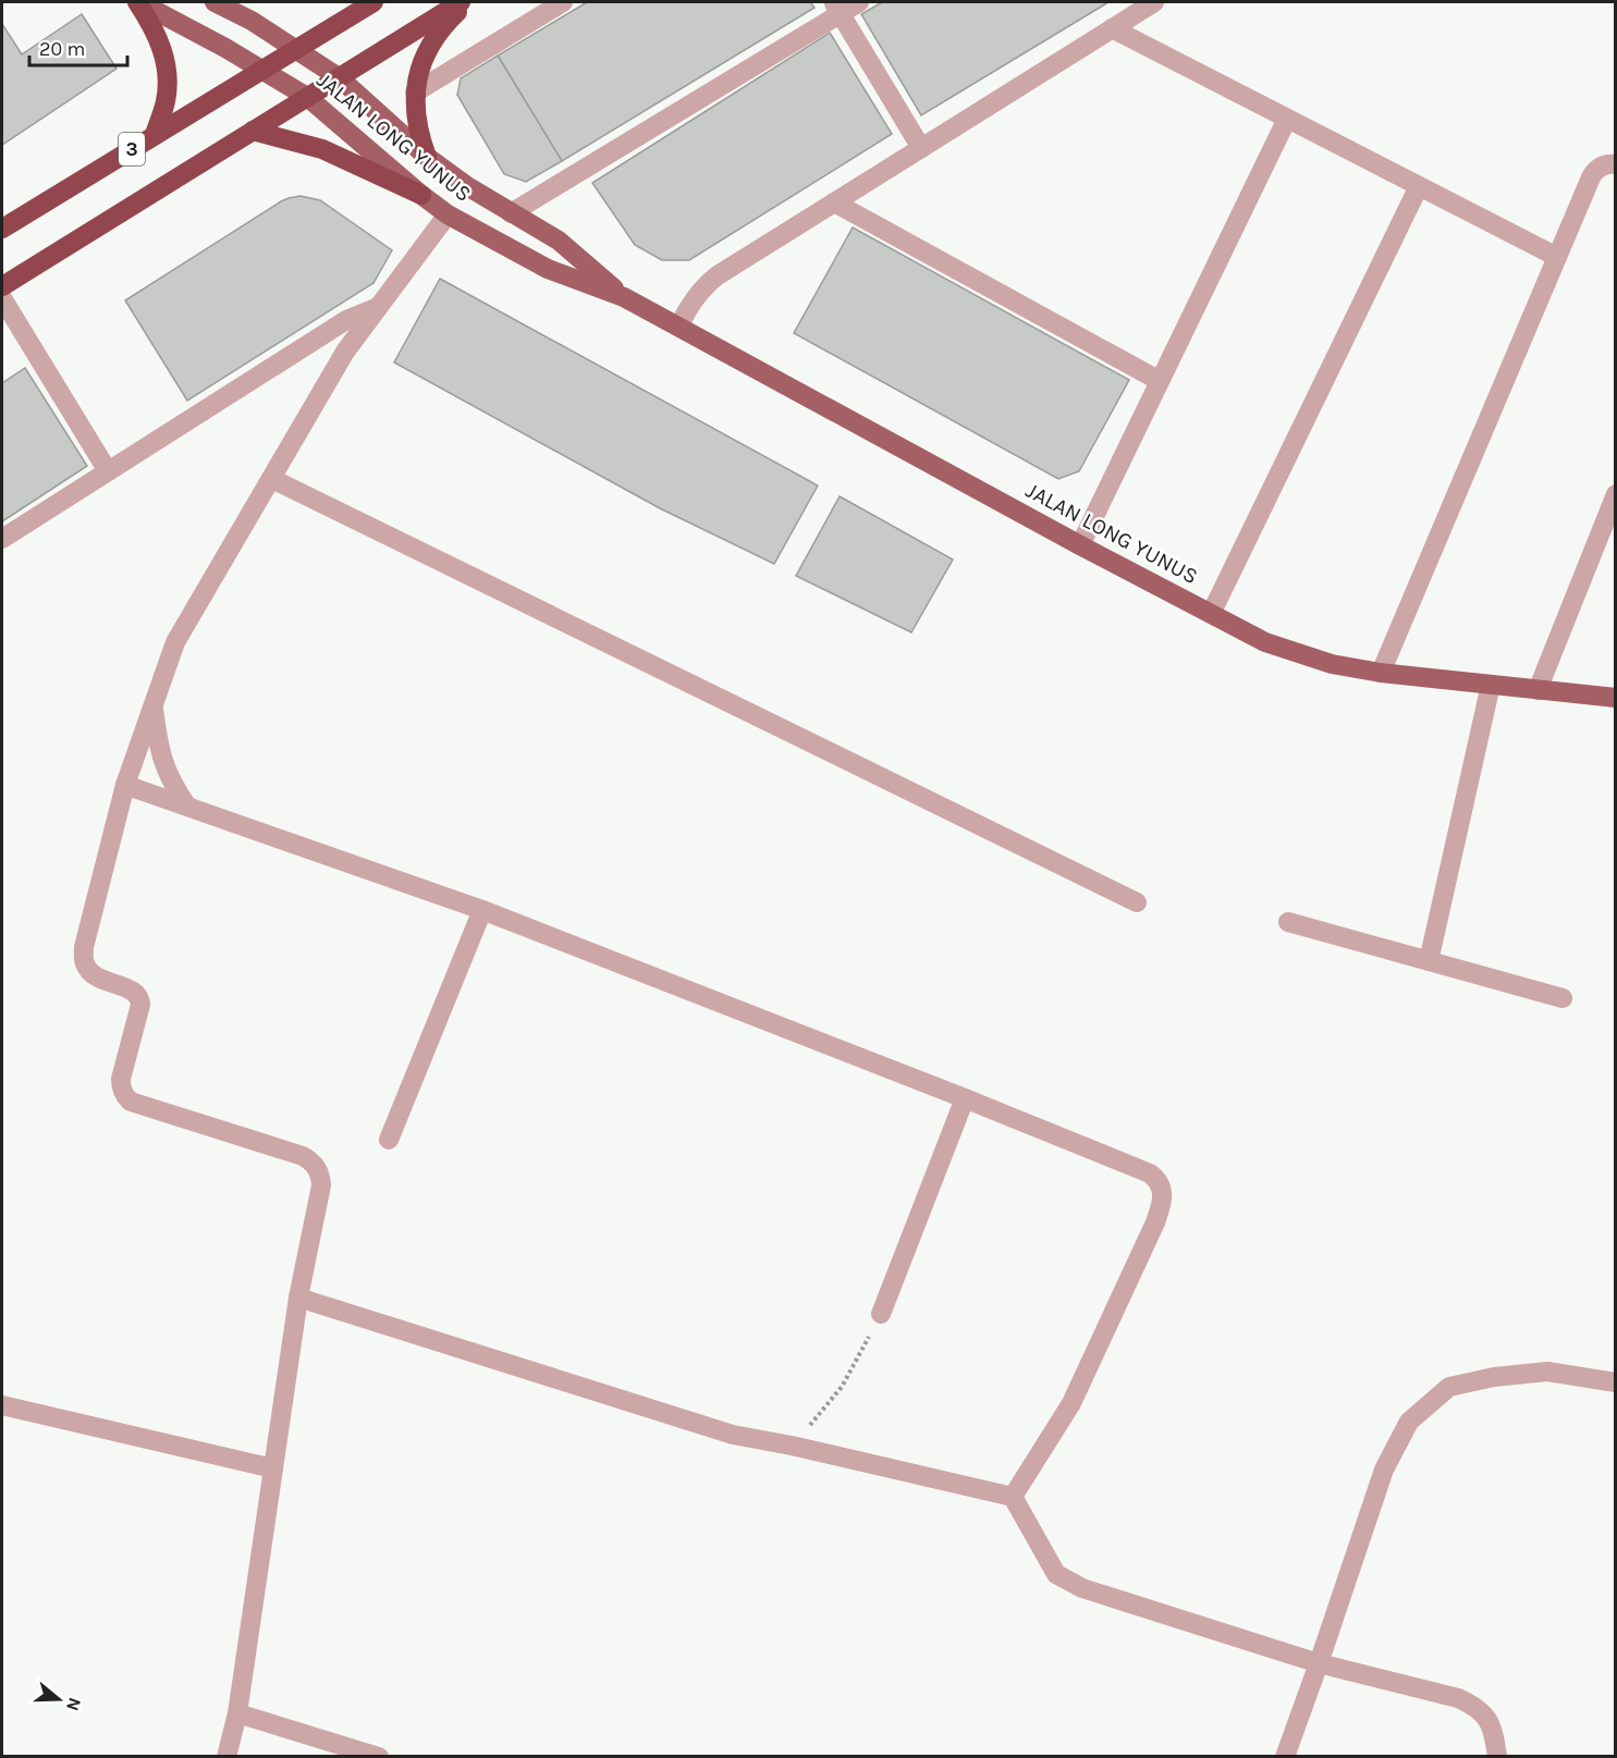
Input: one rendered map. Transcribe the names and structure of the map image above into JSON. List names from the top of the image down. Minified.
{"streets":{"highway":["3"],"main road":["JALAN LONG YUNUS"]},"crossings":[["JALAN LONG YUNUS","3"]],"scale_bar":"20 m","north":"right"}
